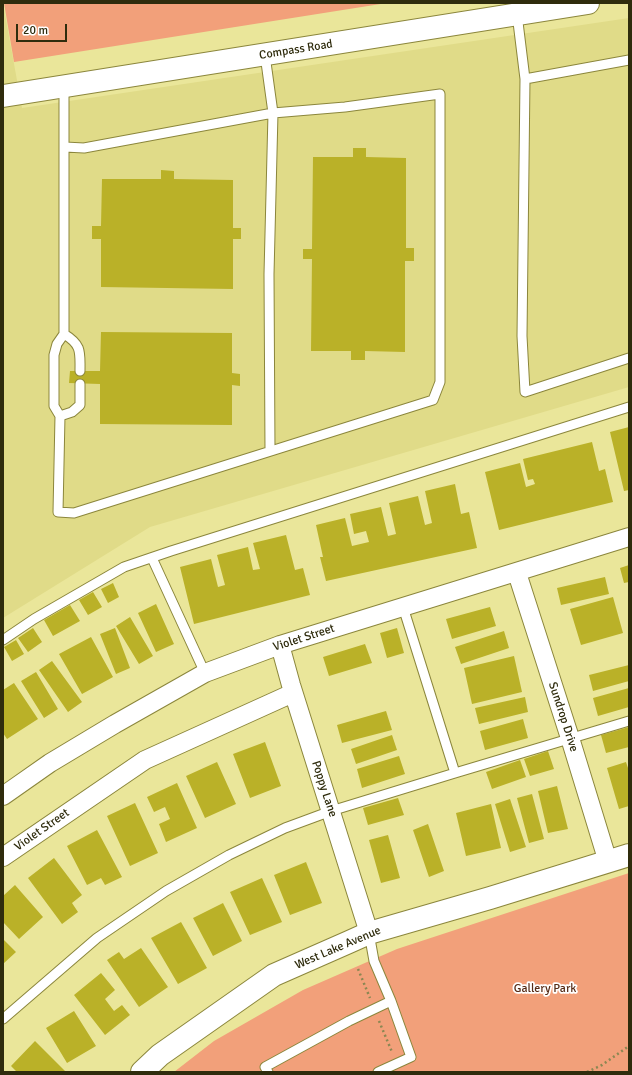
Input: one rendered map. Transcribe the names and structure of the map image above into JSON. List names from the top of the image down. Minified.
{"streets":{"street":["Compass Road","Violet Street","Sundrop Drive","Poppy Lane","West Lake Avenue"]},"crossings":[["Violet Street","Sundrop Drive"],["Violet Street","Poppy Lane"],["Sundrop Drive","West Lake Avenue"],["Poppy Lane","West Lake Avenue"]],"parks":["Gallery Park"],"scale_bar":"20 m"}
